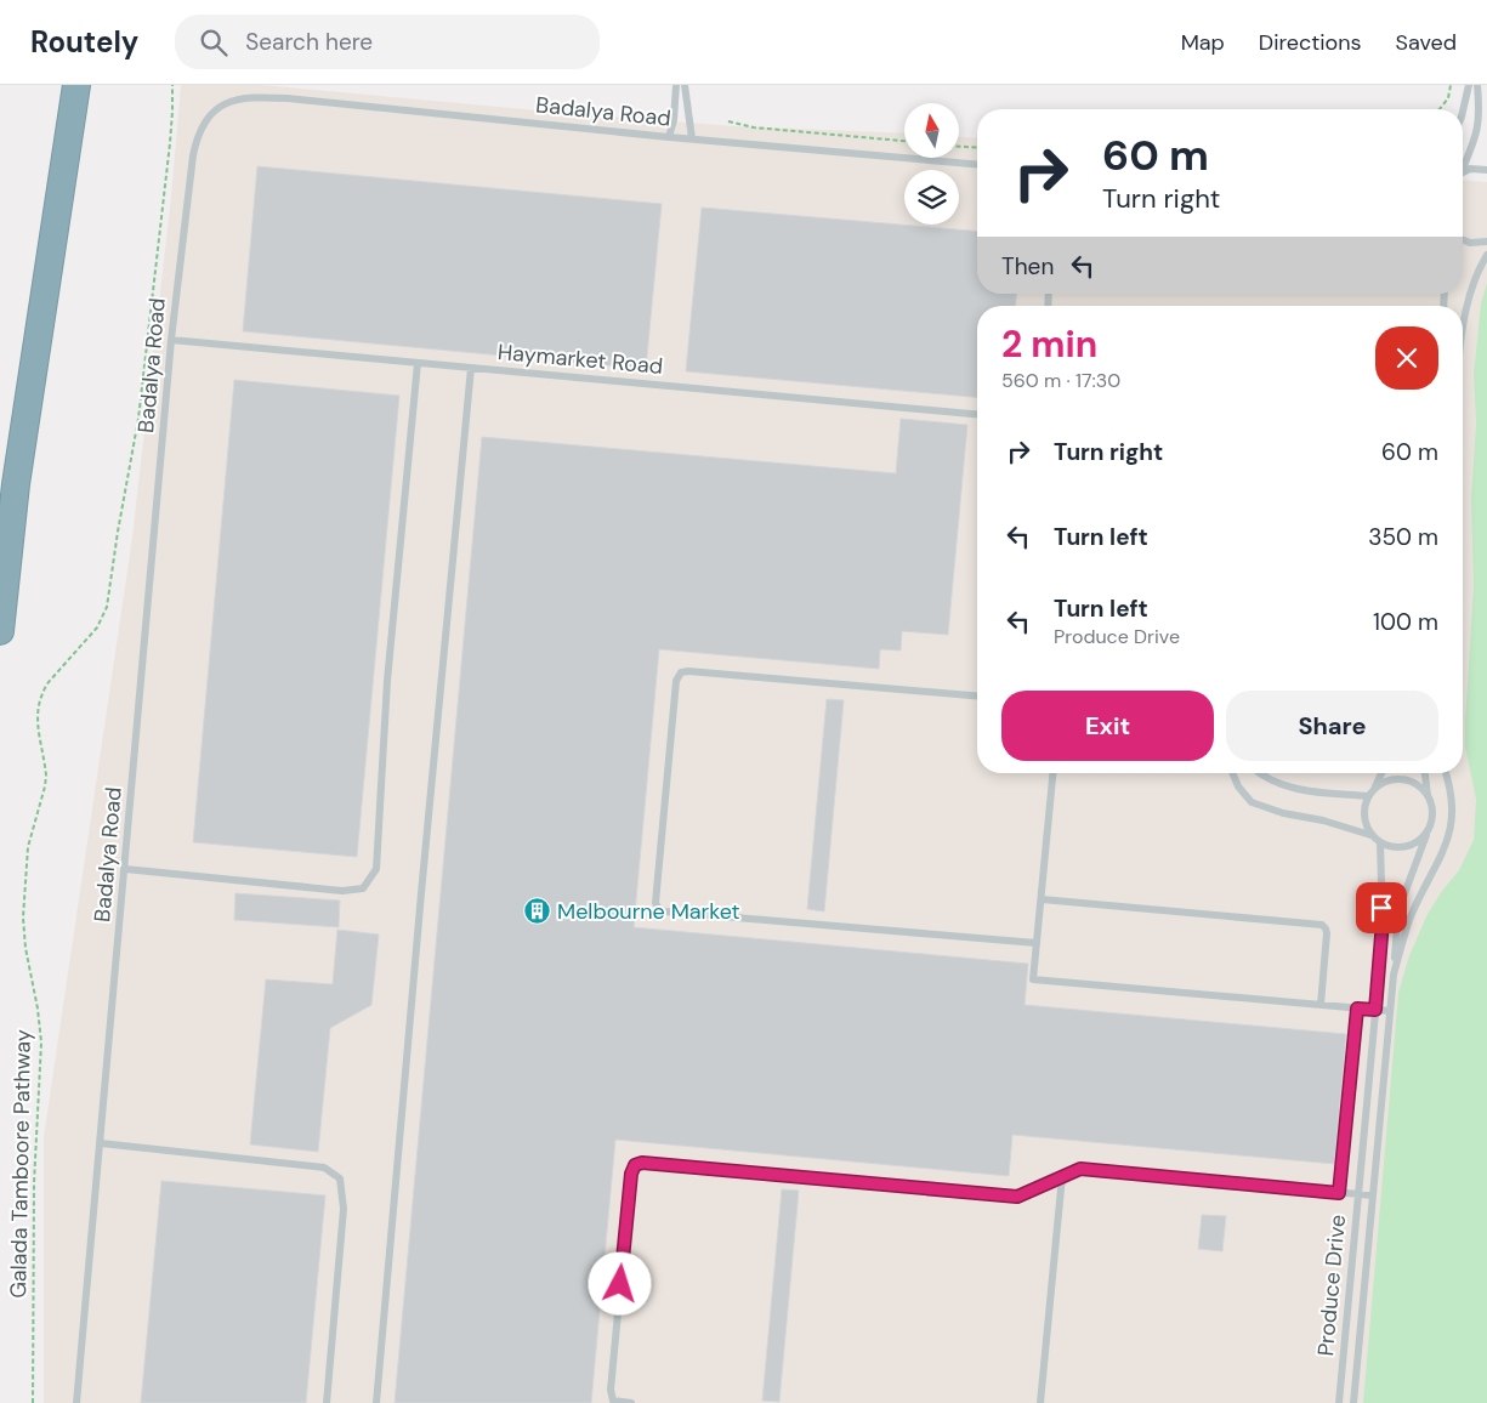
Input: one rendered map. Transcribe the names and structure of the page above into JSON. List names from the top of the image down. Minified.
{"streets":{"lane":["Badalya Road","Haymarket Road","Produce Drive"],"path":["Galada Tamboore Pathway"]},"crossings":[["Badalya Road","Haymarket Road"]],"places":{"building":["Melbourne Market"]},"north":"top","page":{"header":"Routely","search":"Search here","nav":["Map","Directions","Saved"],"turn":["60 m","Turn right"],"then":"Then","heading":["2 min","560 m · 17:30"],"list":[{"name":"Turn right","value":"60 m"},{"name":"Turn left","value":"350 m"},{"name":"Turn left","note":"Produce Drive","value":"100 m"}],"buttons":["Exit","Share"]}}
